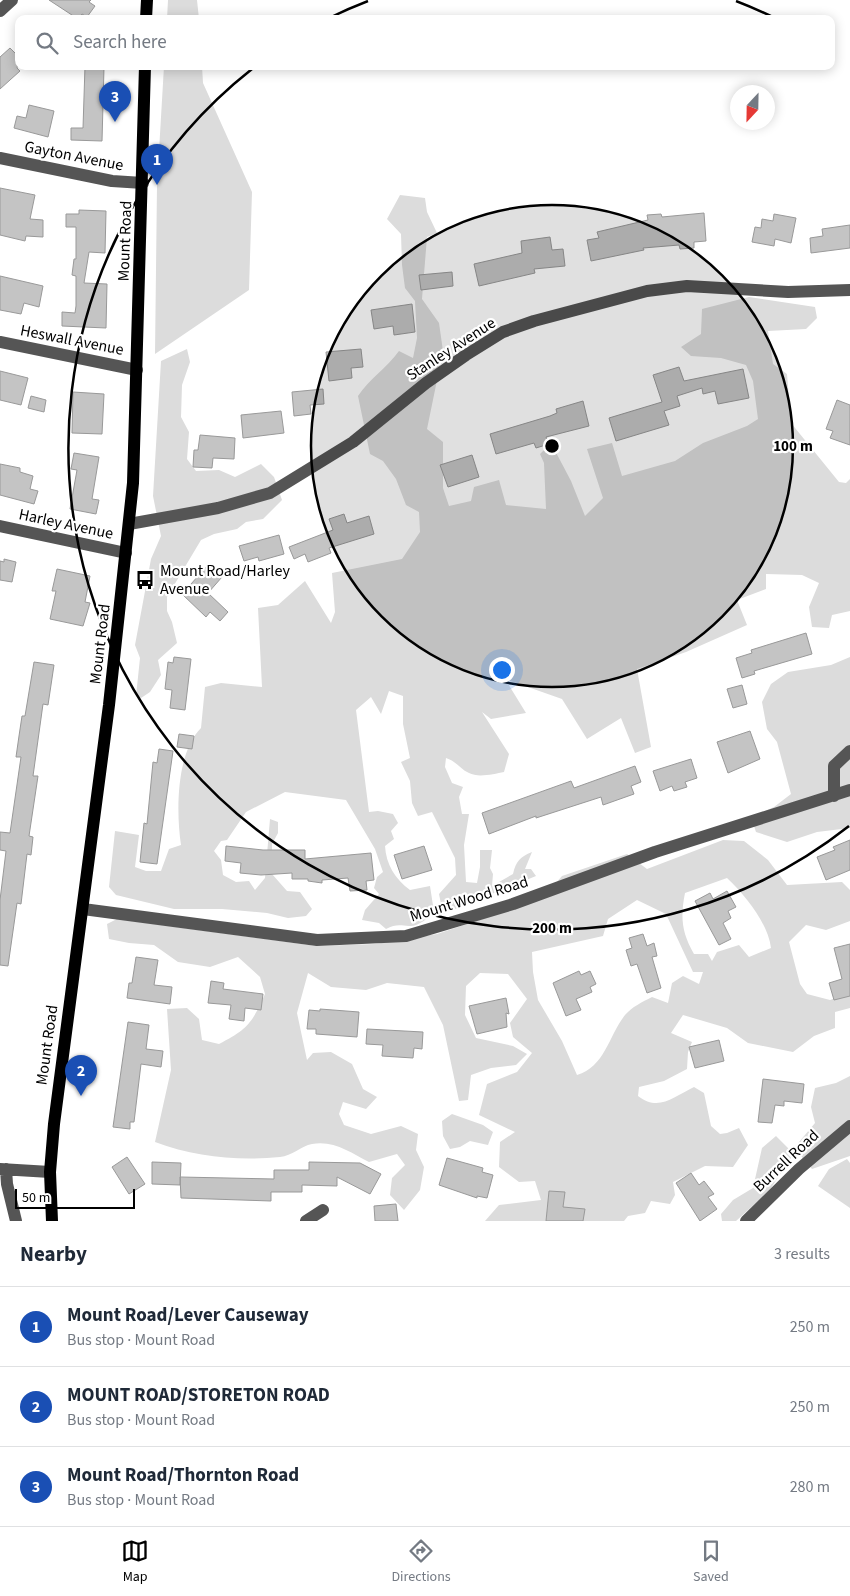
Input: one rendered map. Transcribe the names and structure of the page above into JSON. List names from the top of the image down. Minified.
{"streets":{"main road":["Mount Road"],"street":["Gayton Avenue","Heswall Avenue","Stanley Avenue","Harley Avenue","Mount Wood Road","Burrell Road"]},"crossings":[["Gayton Avenue","Mount Road"],["Mount Road","Heswall Avenue"],["Mount Road","Stanley Avenue"],["Mount Road","Harley Avenue"],["Mount Road","Mount Wood Road"]],"places":{"bus stop":["Mount Road/Harley Avenue"]},"scale_bar":"50 m","north":"bottom","page":{"search":"Search here","pins":["3","1","2"],"scale":"50 m","heading":["Nearby","3 results"],"list":[{"mark":"1","name":"Mount Road/Lever Causeway","note":"Bus stop · Mount Road","value":"250 m"},{"mark":"2","name":"MOUNT ROAD/STORETON ROAD","note":"Bus stop · Mount Road","value":"250 m"},{"mark":"3","name":"Mount Road/Thornton Road","note":"Bus stop · Mount Road","value":"280 m"}],"nav":["Map","Directions","Saved"]},"rings":["100 m","200 m"]}
